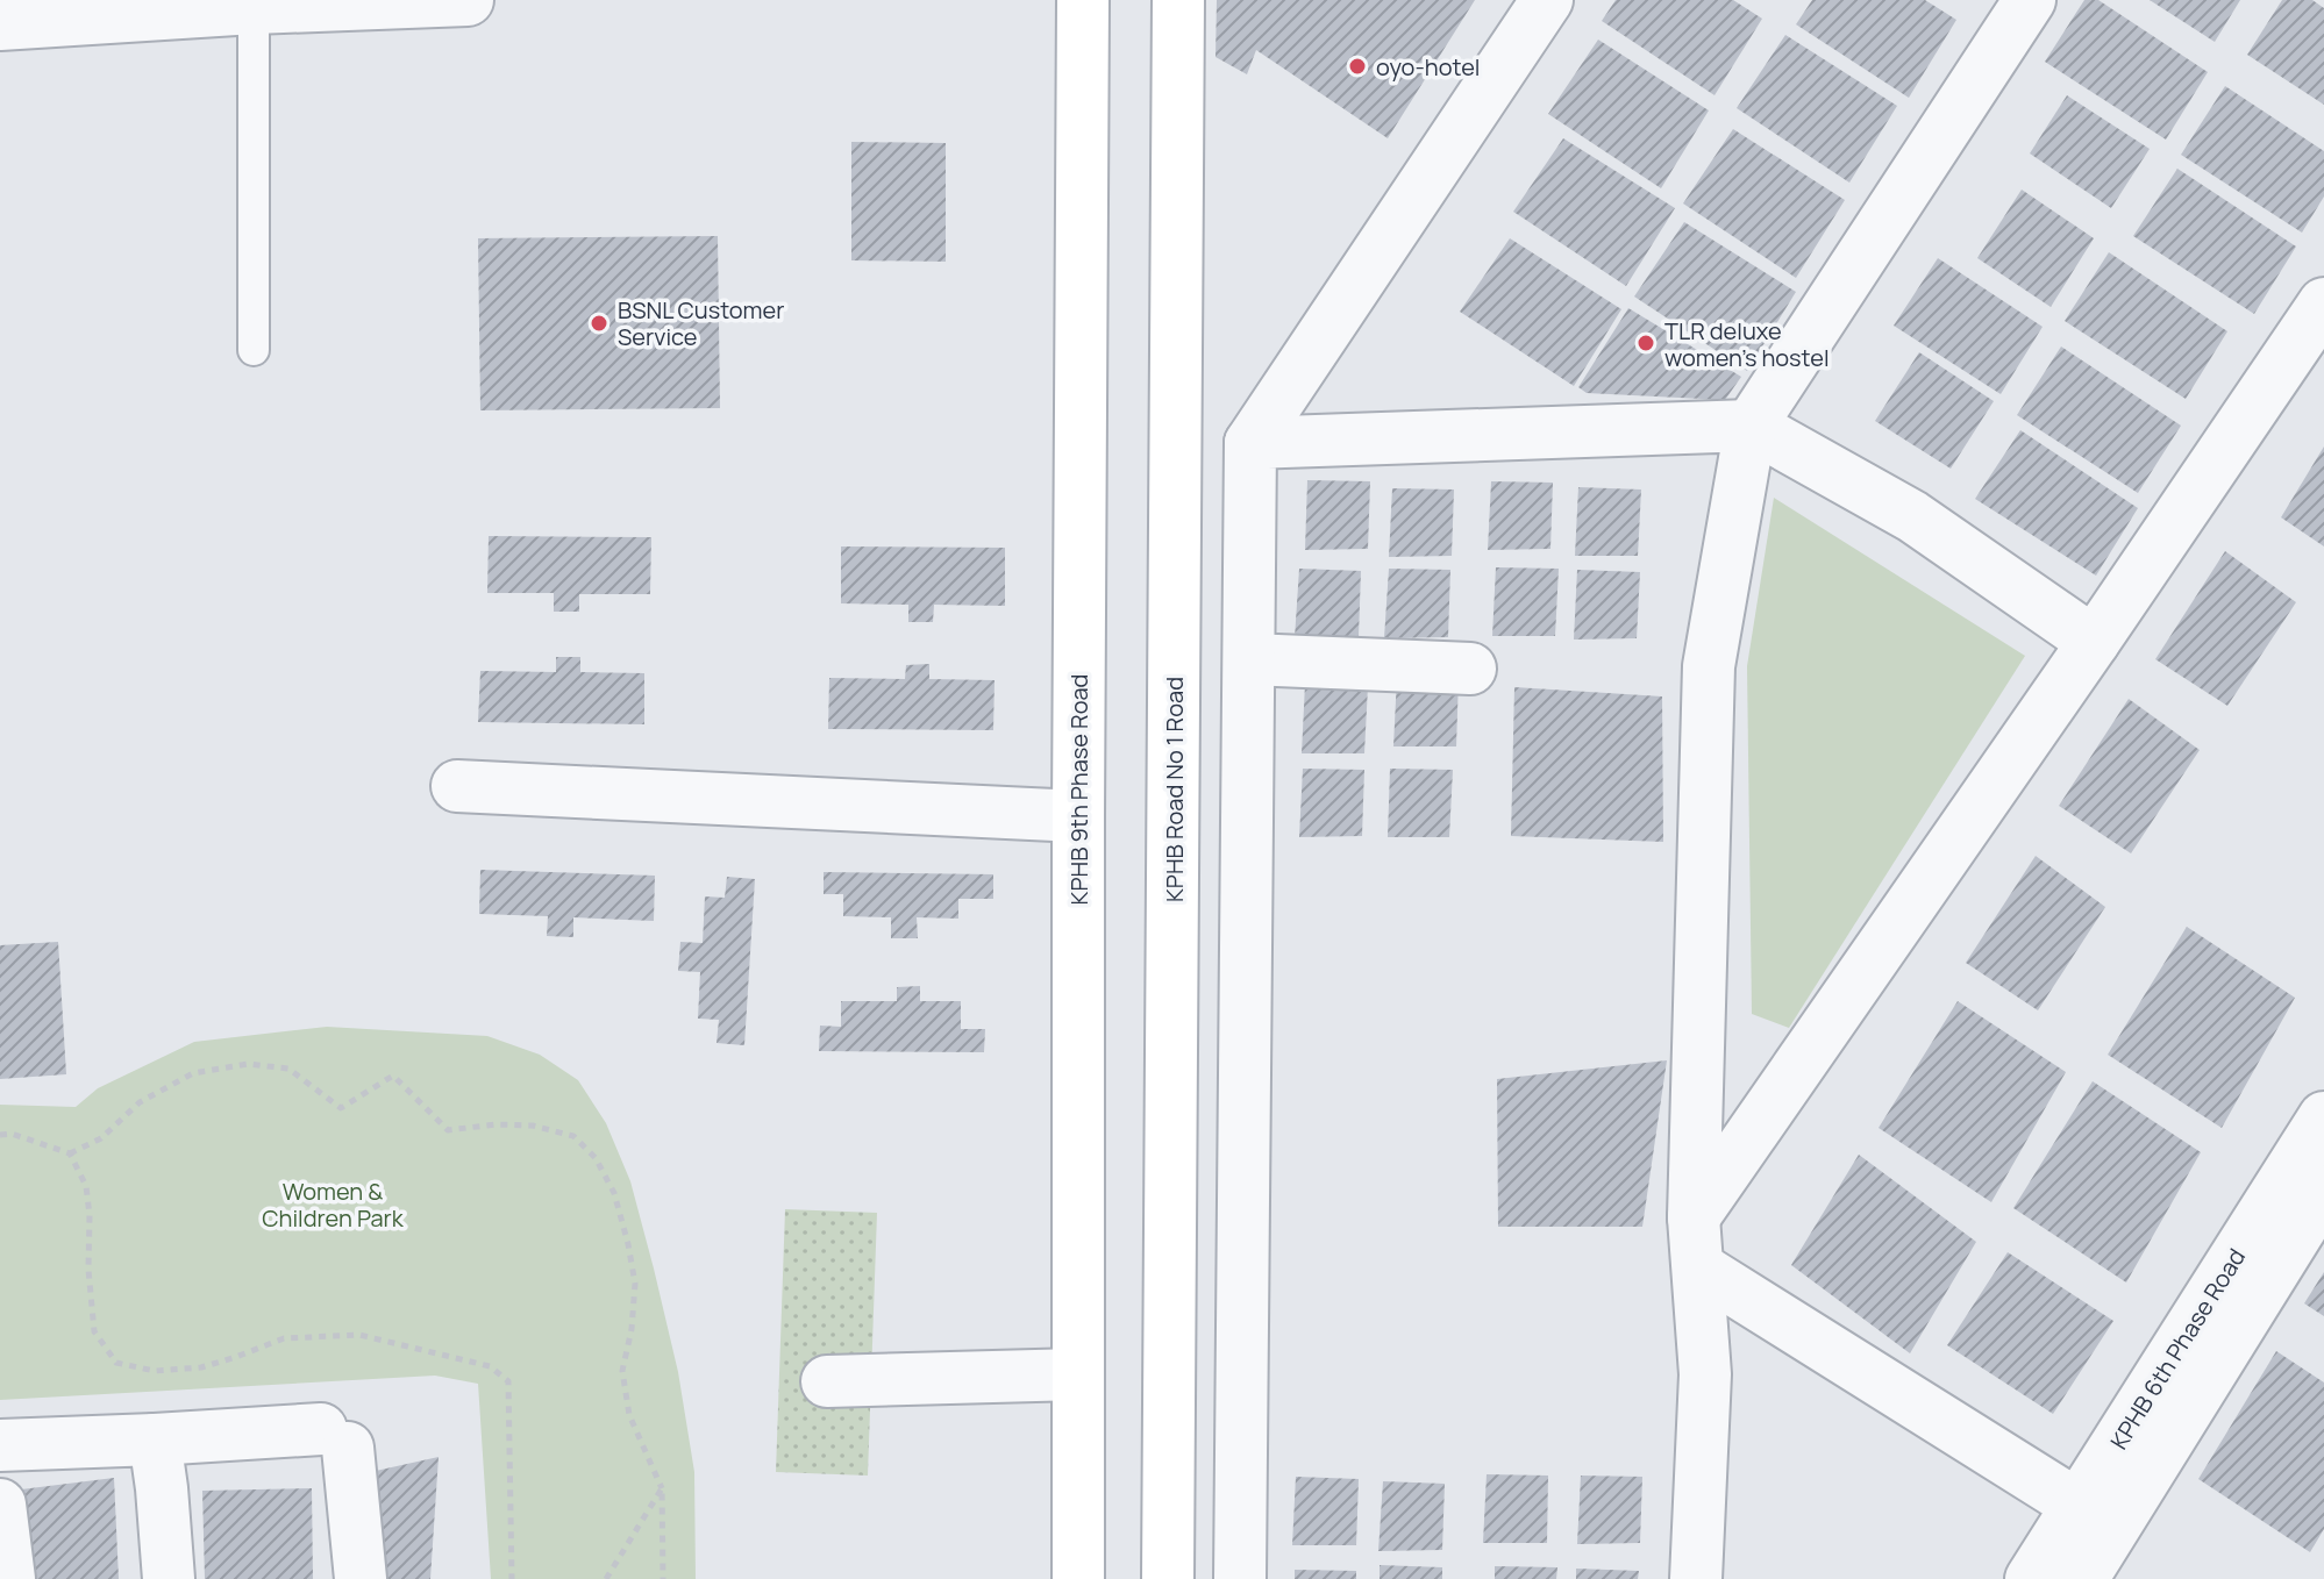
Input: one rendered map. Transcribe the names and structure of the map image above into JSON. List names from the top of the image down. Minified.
{"streets":{"main road":["KPHB 9th Phase Road","KPHB Road No 1 Road"],"street":["KPHB 6th Phase Road"]},"parks":["Women & Children Park"],"places":["oyo-hotel","BSNL Customer Service","TLR deluxe women's hostel"]}
